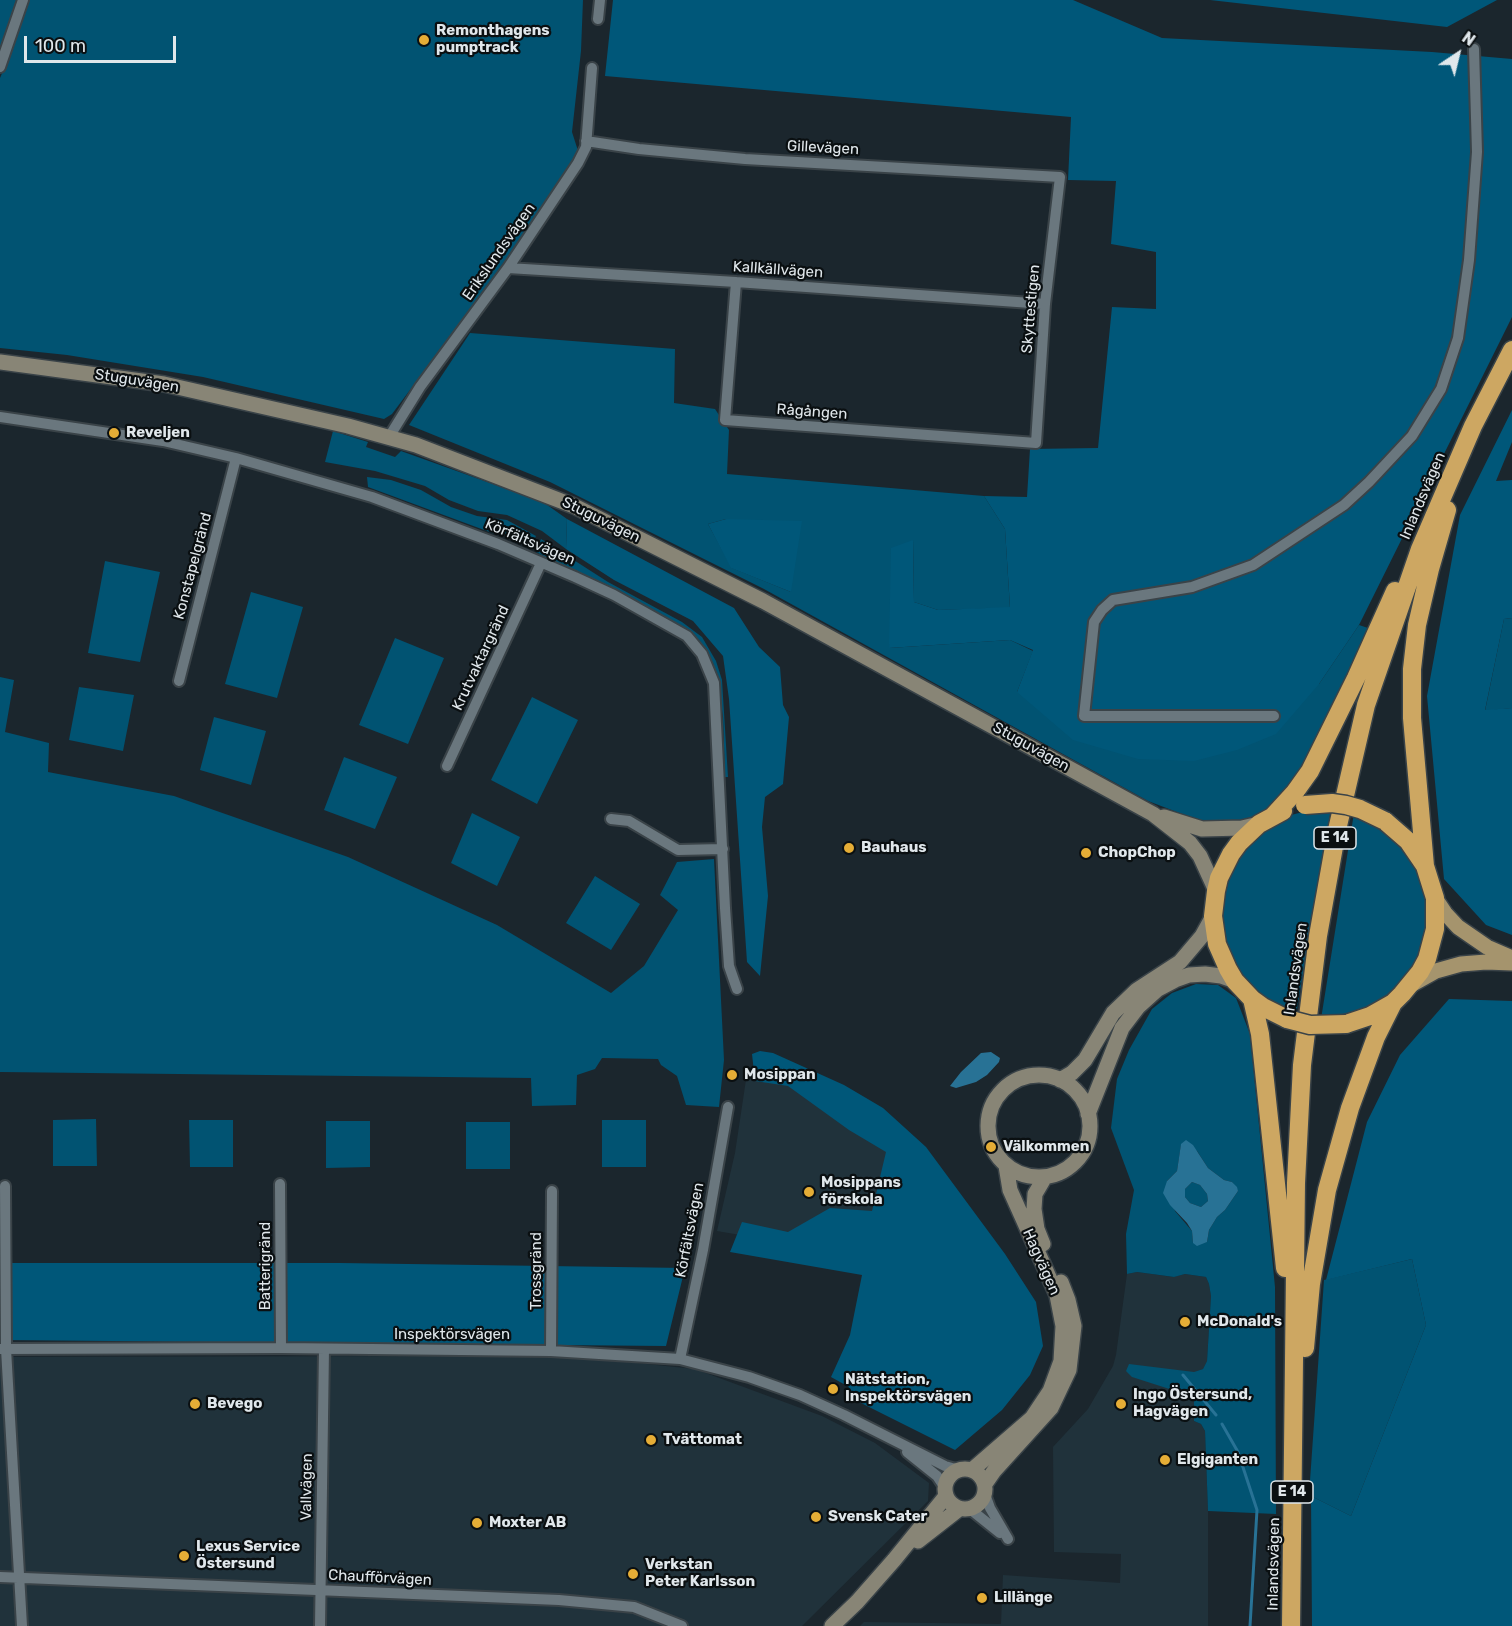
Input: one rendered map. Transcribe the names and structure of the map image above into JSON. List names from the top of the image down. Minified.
{"streets":{"highway":["Inlandsvägen","E 14"],"street":["Gillevägen","Erikslundsvägen","Kallkällvägen","Skyttestigen","Stuguvägen","Rågången","Körfältsvägen","Konstapelgränd","Krutvaktargränd","Hagvägen","Batterigränd","Trossgränd","Inspektörsvägen","Vallvägen","Chaufförvägen"]},"crossings":[["Gillevägen","Erikslundsvägen"],["Gillevägen","Skyttestigen"],["Erikslundsvägen","Kallkällvägen"],["Erikslundsvägen","Stuguvägen"],["Kallkällvägen","Skyttestigen"],["Kallkällvägen","Rågången"],["Skyttestigen","Rågången"],["Körfältsvägen","Konstapelgränd"],["Körfältsvägen","Krutvaktargränd"],["Körfältsvägen","Inspektörsvägen"],["Hagvägen","Inspektörsvägen"],["Batterigränd","Inspektörsvägen"],["Trossgränd","Inspektörsvägen"],["Inspektörsvägen","Vallvägen"],["Vallvägen","Chaufförvägen"]],"places":["Remonthagens pumptrack","Reveljen","Bauhaus","ChopChop","Mosippan","Välkommen","Mosippans förskola","McDonald's","Nätstation, Inspektörsvägen","Bevego","Ingo Östersund, Hagvägen","Tvättomat","Elgiganten","Svensk Cater","Moxter AB","Lexus Service Östersund","Verkstan Peter Karlsson","Lillänge"],"scale_bar":"100 m","north":"top right"}
